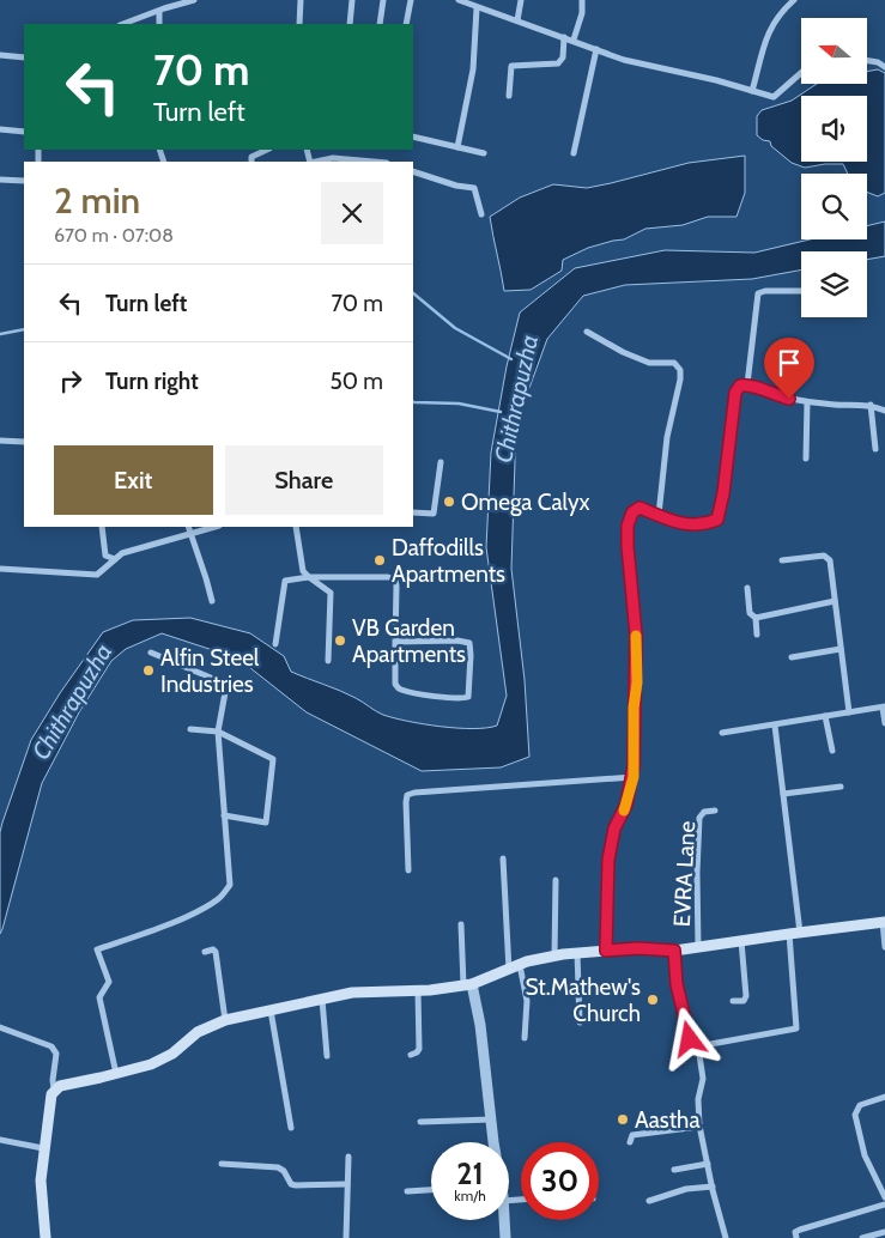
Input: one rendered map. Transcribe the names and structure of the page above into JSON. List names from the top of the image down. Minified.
{"streets":{"street":["EVRA Lane"]},"water":["Chithrapuzha"],"places":["Omega Calyx","Daffodills Apartments","VB Garden Apartments","Alfin Steel Industries","St.Mathew's Church","Aastha"],"north":"left","page":{"turn":["70 m","Turn left"],"heading":["2 min","670 m · 07:08"],"list":[{"name":"Turn left","value":"70 m"},{"name":"Turn right","value":"50 m"}],"buttons":["Exit","Share"],"speed":"21 km/h","limit":"30"}}
